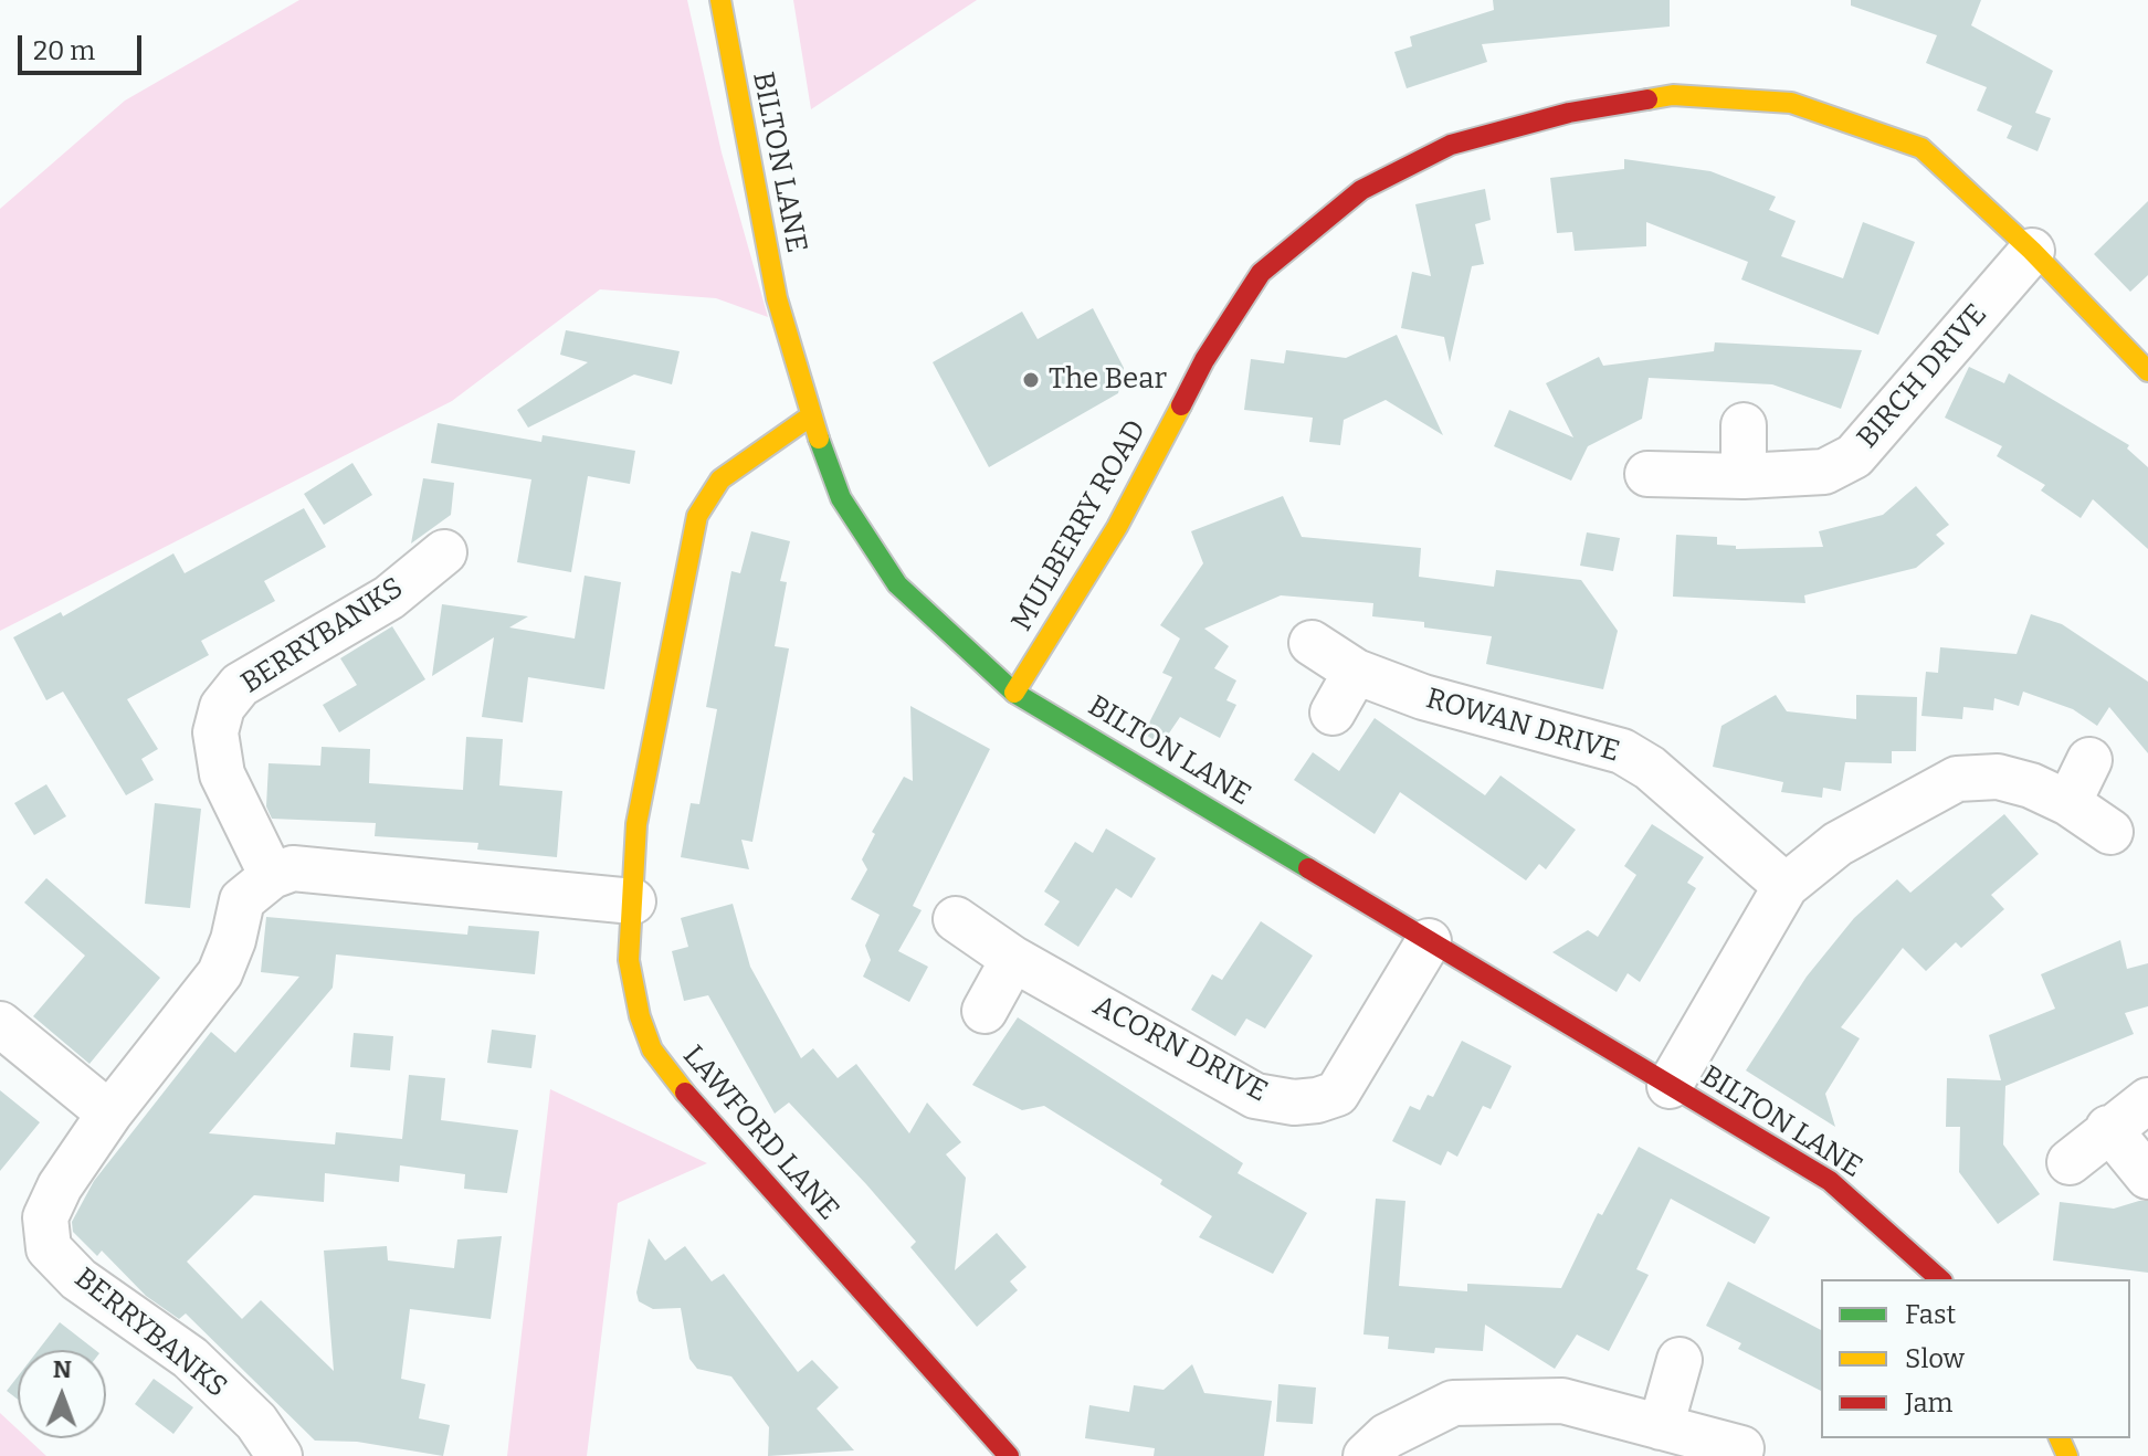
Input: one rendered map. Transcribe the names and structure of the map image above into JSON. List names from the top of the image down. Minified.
{"streets":{"street":["BILTON LANE","BIRCH DRIVE","MULBERRY ROAD","BERRYBANKS","ROWAN DRIVE","ACORN DRIVE","LAWFORD LANE"]},"crossings":[["BILTON LANE","MULBERRY ROAD"],["BILTON LANE","ACORN DRIVE"],["BILTON LANE","LAWFORD LANE"],["BIRCH DRIVE","MULBERRY ROAD"]],"places":["The Bear"],"legend":["Fast","Slow","Jam"],"scale_bar":"20 m","north":"top"}
